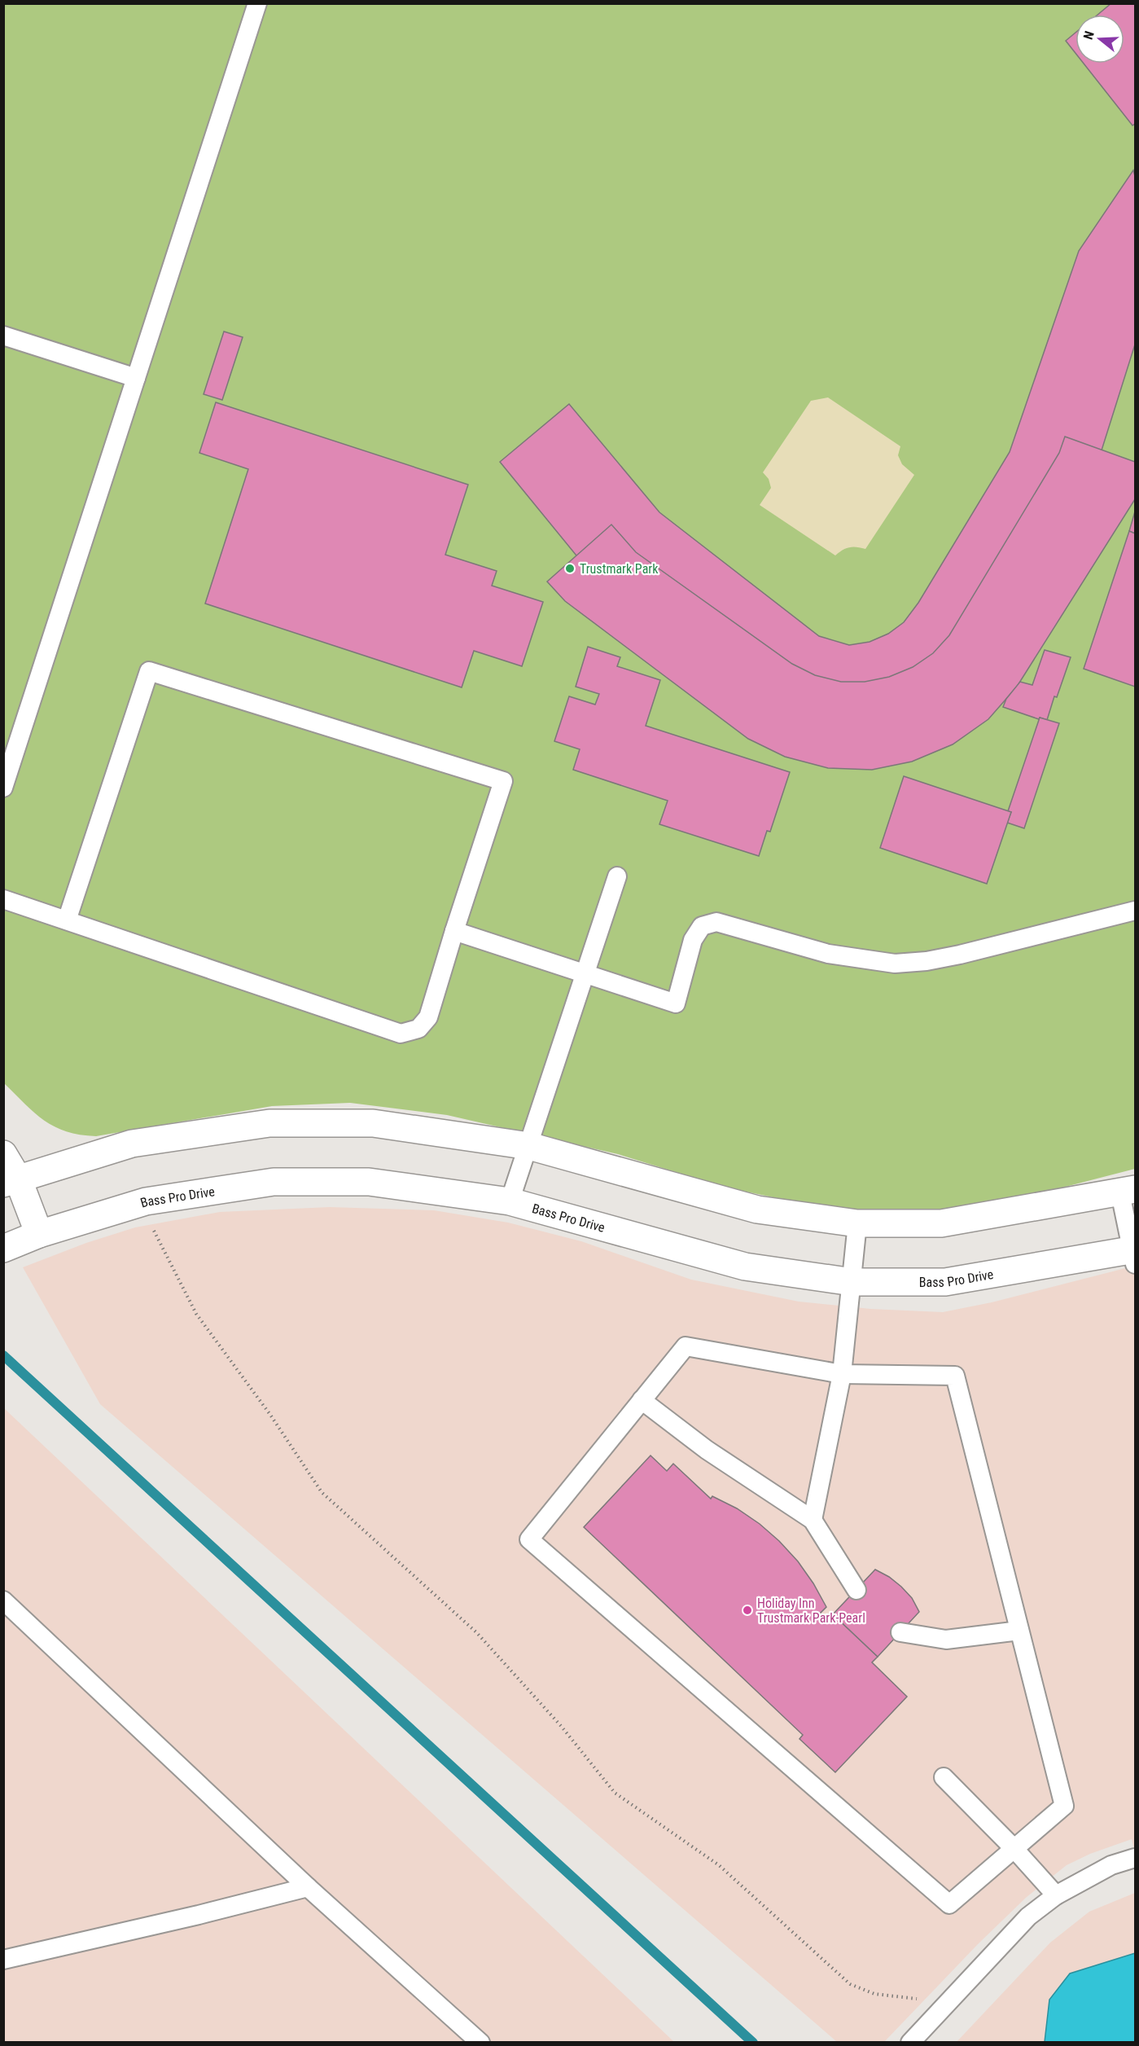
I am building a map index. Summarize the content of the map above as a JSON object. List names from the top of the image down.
{
  "streets": {
    "street": ["Bass Pro Drive"]
  },
  "places": ["Trustmark Park", "Holiday Inn Trustmark Park-Pearl"],
  "north": "left"
}
